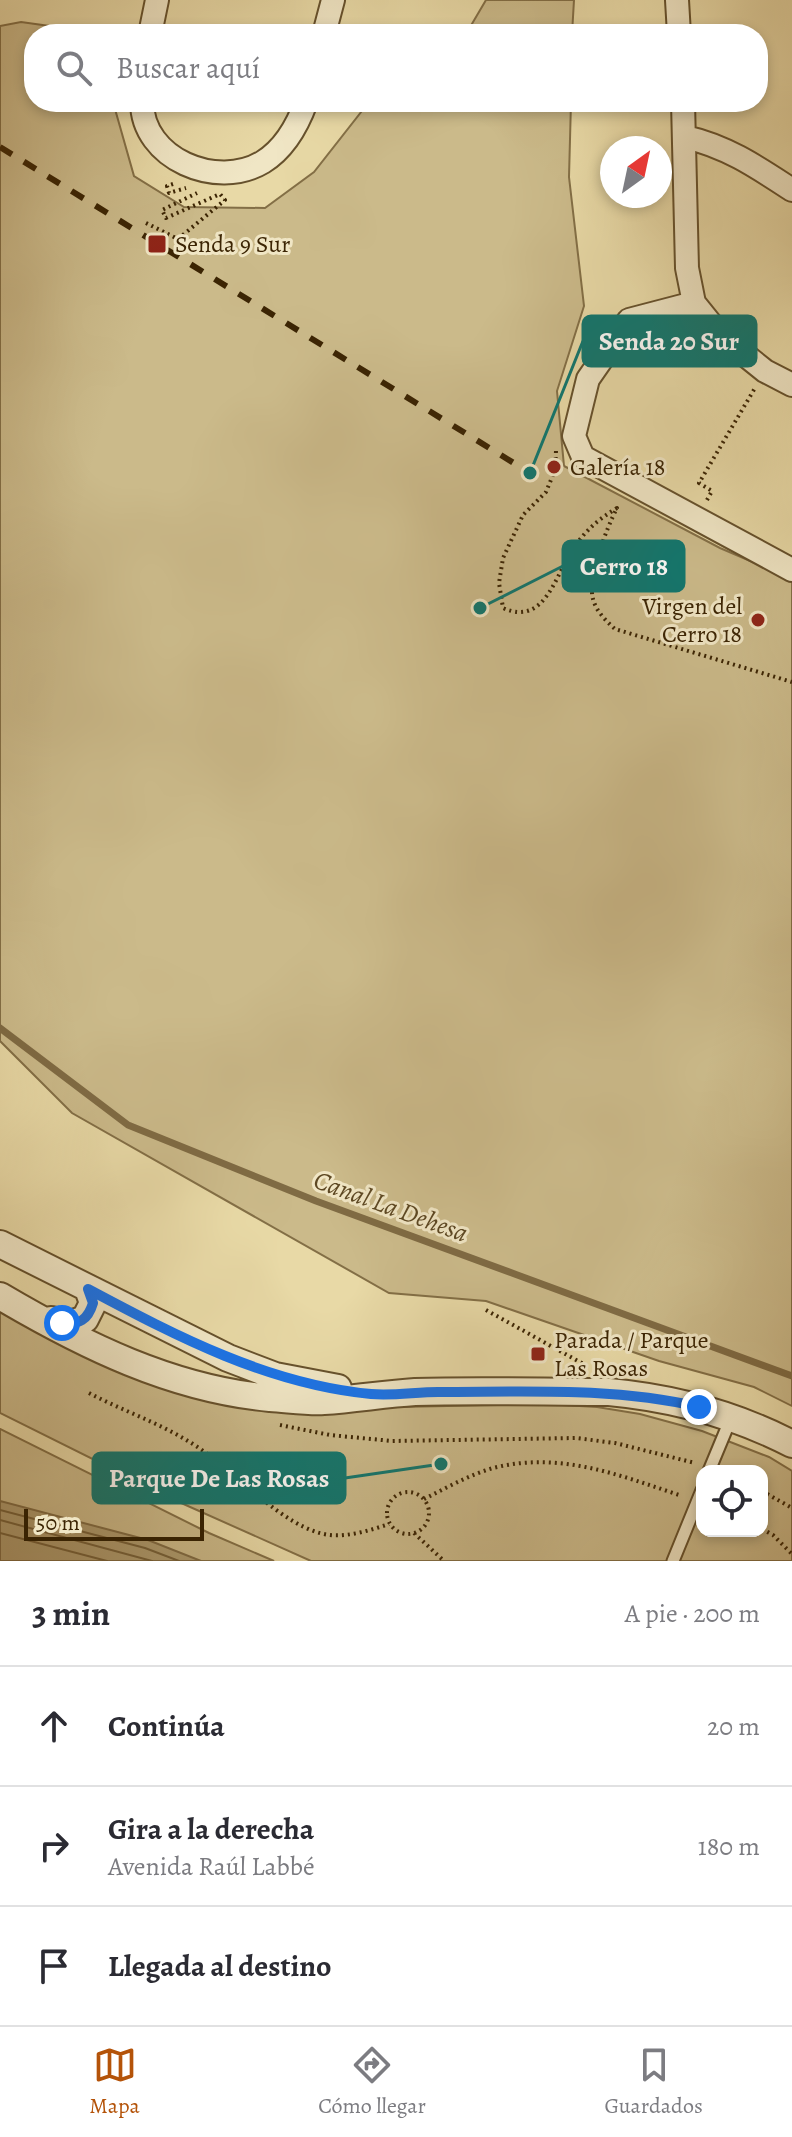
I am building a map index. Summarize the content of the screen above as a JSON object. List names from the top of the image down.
{
  "water": ["Canal La Dehesa"],
  "places": {
    "transit": ["Senda 9 Sur", "Parada / Parque Las Rosas"],
    "other": [
      "Galería 18",
      "Senda 20 Sur",
      "Cerro 18",
      "Virgen del Cerro 18",
      "Parque De Las Rosas"
    ]
  },
  "scale_bar": "50 m",
  "north": "top right",
  "page": {
    "search": "Buscar aquí",
    "scale": "50 m",
    "heading": ["3 min", "A pie · 200 m"],
    "list": [
      ["Continúa", "20 m"],
      ["Gira a la derecha", "Avenida Raúl Labbé", "180 m"],
      "Llegada al destino"
    ],
    "nav": ["Mapa", "Cómo llegar", "Guardados"]
  }
}
